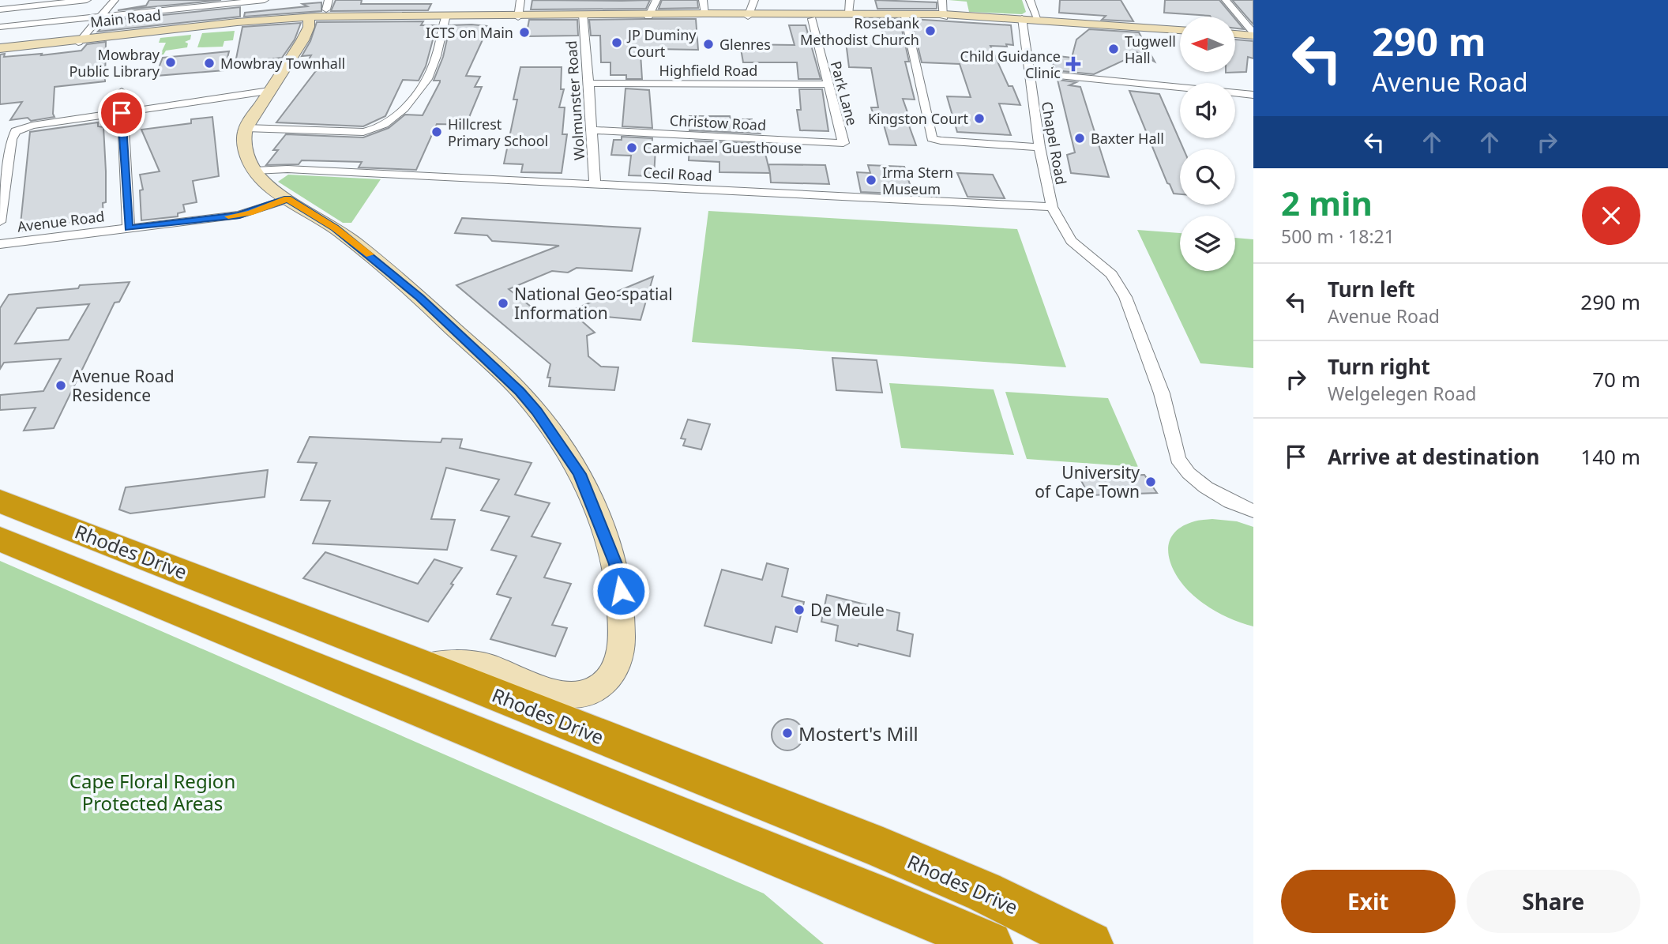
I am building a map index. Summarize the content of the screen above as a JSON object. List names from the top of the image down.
{
  "streets": {
    "highway": ["Rhodes Drive"],
    "main road": ["Main Road"],
    "street": [
      "Highfield Road",
      "Park Lane",
      "Wolmunster Road",
      "Christow Road",
      "Chapel Road",
      "Cecil Road",
      "Avenue Road"
    ]
  },
  "crossings": [
    ["Main Road", "Wolmunster Road"],
    ["Main Road", "Chapel Road"],
    ["Highfield Road", "Park Lane"],
    ["Highfield Road", "Wolmunster Road"],
    ["Park Lane", "Christow Road"],
    ["Wolmunster Road", "Christow Road"],
    ["Wolmunster Road", "Cecil Road"],
    ["Chapel Road", "Cecil Road"]
  ],
  "parks": ["Cape Floral Region Protected Areas"],
  "places": {
    "other": [
      "Rosebank Methodist Church",
      "ICTS on Main",
      "JP Duminy Court",
      "Glenres",
      "Tugwell Hall",
      "Mowbray Public Library",
      "Mowbray Townhall",
      "Kingston Court",
      "Hillcrest Primary School",
      "Baxter Hall",
      "Carmichael Guesthouse",
      "Irma Stern Museum",
      "National Geo-spatial Information",
      "Avenue Road Residence",
      "University of Cape Town",
      "De Meule",
      "Mostert's Mill"
    ],
    "health": ["Child Guidance Clinic"]
  },
  "north": "left",
  "page": {
    "turn": ["290 m", "Avenue Road"],
    "heading": ["2 min", "500 m · 18:21"],
    "list": [
      {
        "name": "Turn left",
        "note": "Avenue Road",
        "value": "290 m"
      },
      {
        "name": "Turn right",
        "note": "Welgelegen Road",
        "value": "70 m"
      },
      {
        "name": "Arrive at destination",
        "value": "140 m"
      }
    ],
    "buttons": ["Exit", "Share"]
  }
}
